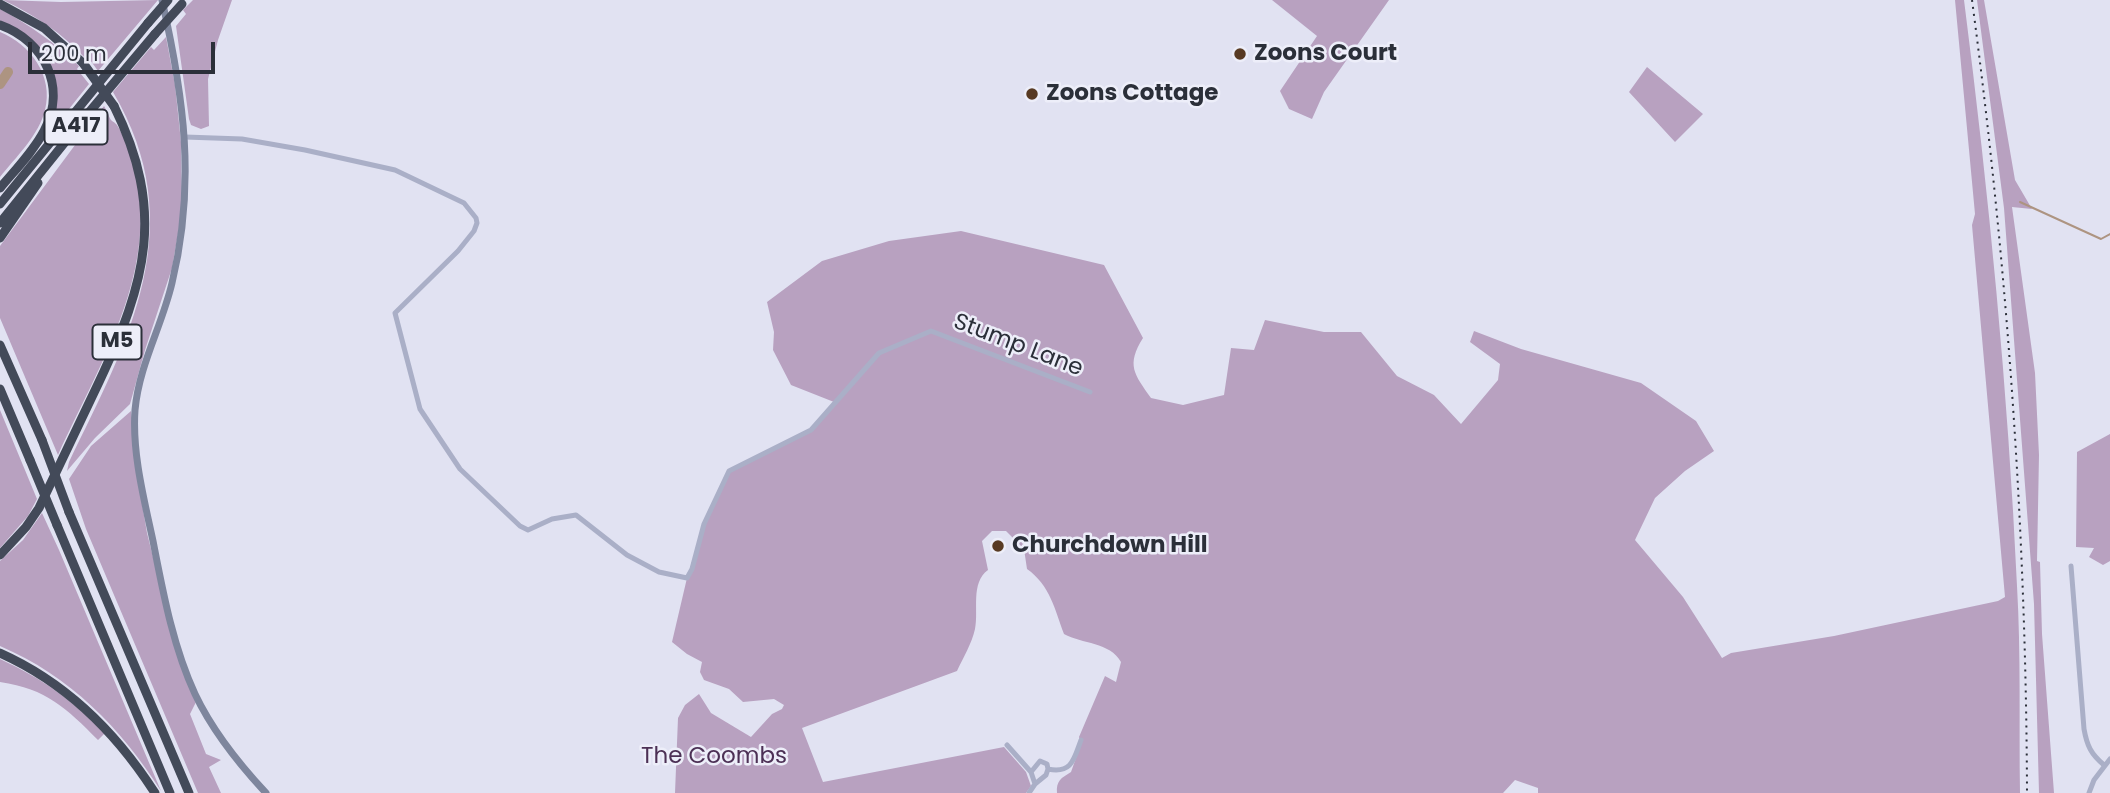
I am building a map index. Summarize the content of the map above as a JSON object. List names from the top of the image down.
{
  "streets": {
    "highway": ["A417", "M5"],
    "street": ["Stump Lane"]
  },
  "parks": ["The Coombs"],
  "places": ["Zoons Court", "Zoons Cottage", "Churchdown Hill"],
  "scale_bar": "200 m"
}
